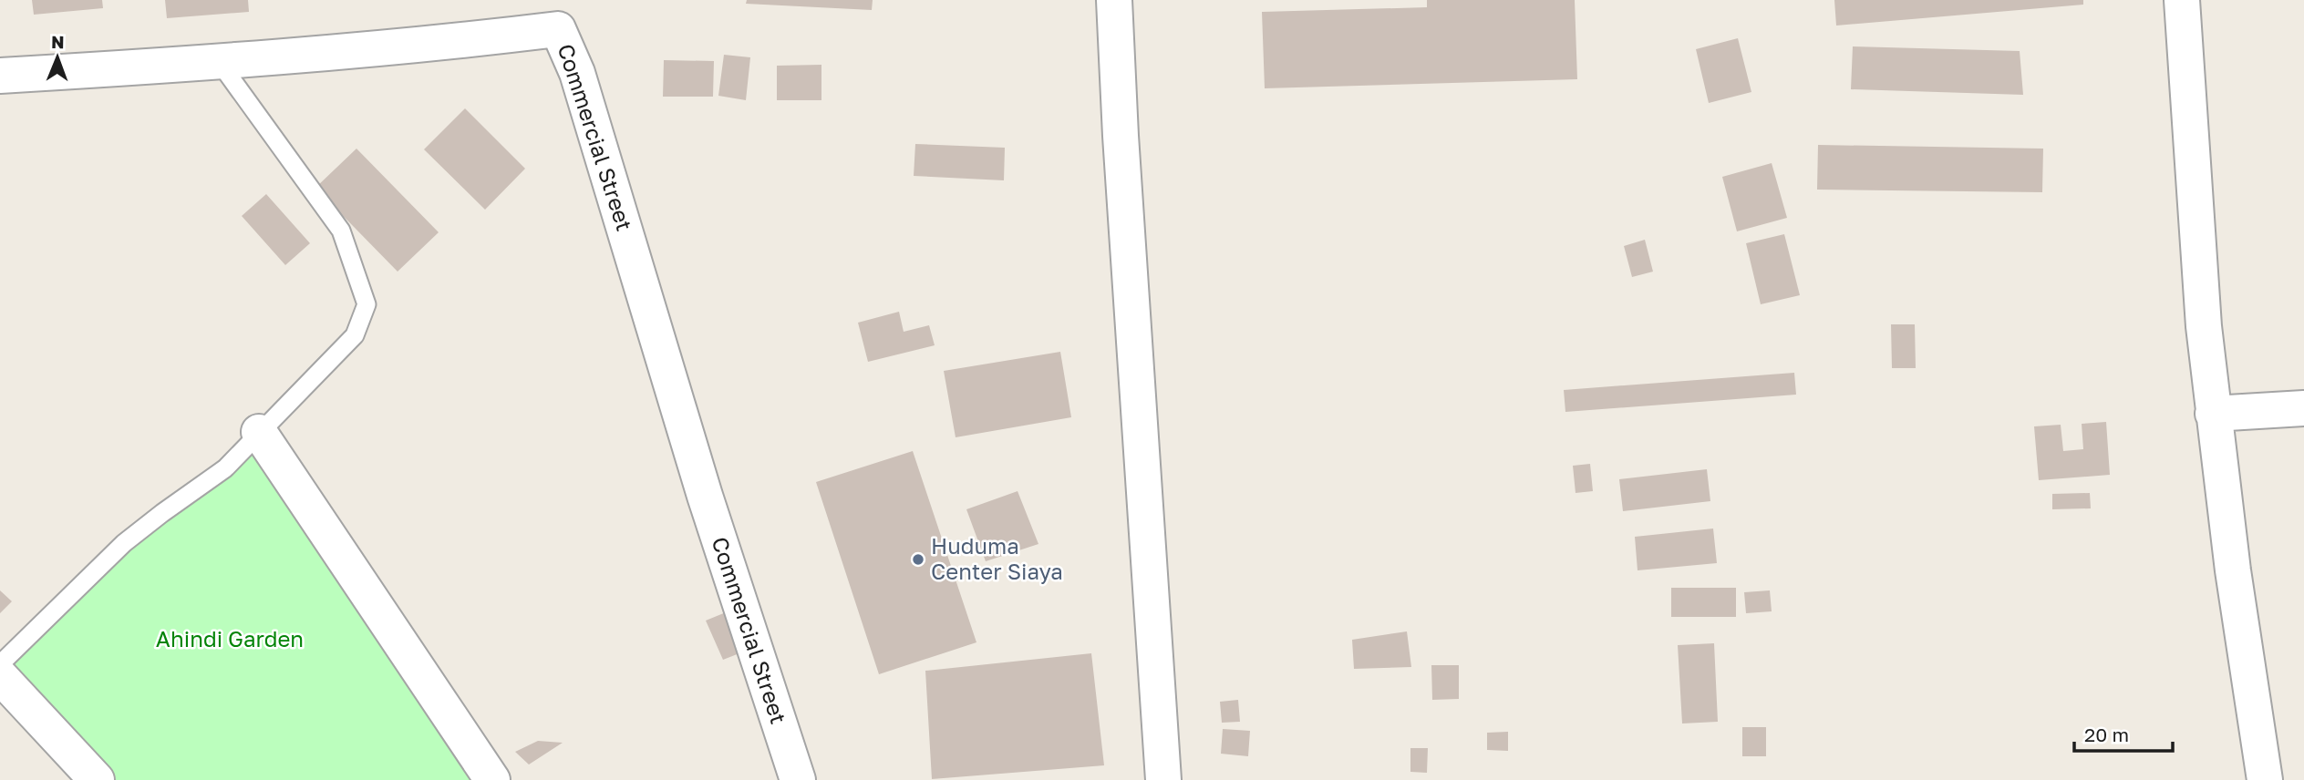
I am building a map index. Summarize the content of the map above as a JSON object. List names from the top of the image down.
{
  "streets": {
    "street": ["Commercial Street"]
  },
  "parks": ["Ahindi Garden"],
  "places": ["Huduma Center Siaya"],
  "scale_bar": "20 m",
  "north": "top"
}
